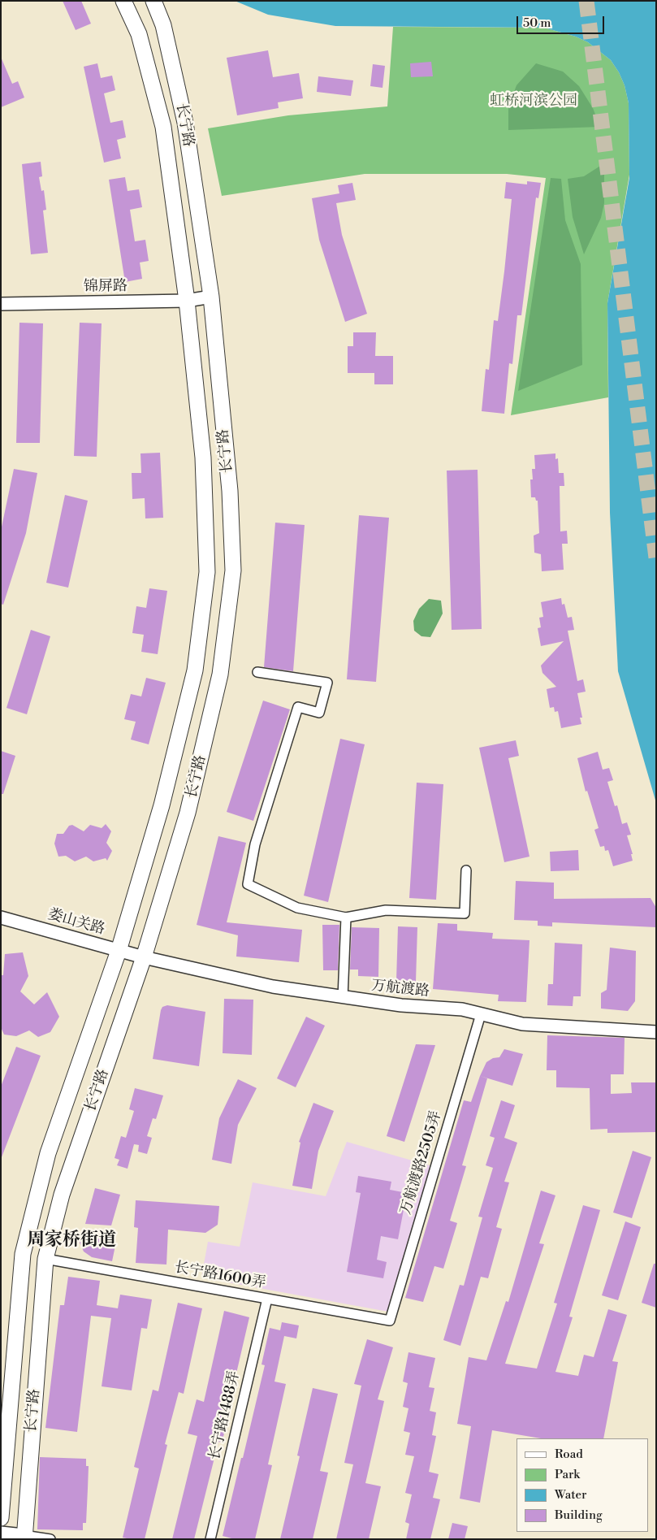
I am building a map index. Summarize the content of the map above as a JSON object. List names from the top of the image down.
{
  "streets": {
    "main road": ["长宁路"],
    "street": [
      "锦屏路",
      "娄山关路",
      "万航渡路",
      "万航渡路2505弄",
      "长宁路1600弄",
      "长宁路1488弄"
    ]
  },
  "crossings": [
    ["长宁路", "锦屏路"],
    ["长宁路", "娄山关路"],
    ["长宁路", "万航渡路"],
    ["长宁路", "长宁路1600弄"],
    ["娄山关路", "万航渡路"],
    ["万航渡路", "万航渡路2505弄"],
    ["万航渡路2505弄", "长宁路1600弄"],
    ["长宁路1600弄", "长宁路1488弄"]
  ],
  "districts": ["周家桥街道"],
  "parks": ["虹桥河滨公园"],
  "legend": [
    "Road",
    "Park",
    "Water",
    "Building"
  ],
  "scale_bar": "50 m"
}
